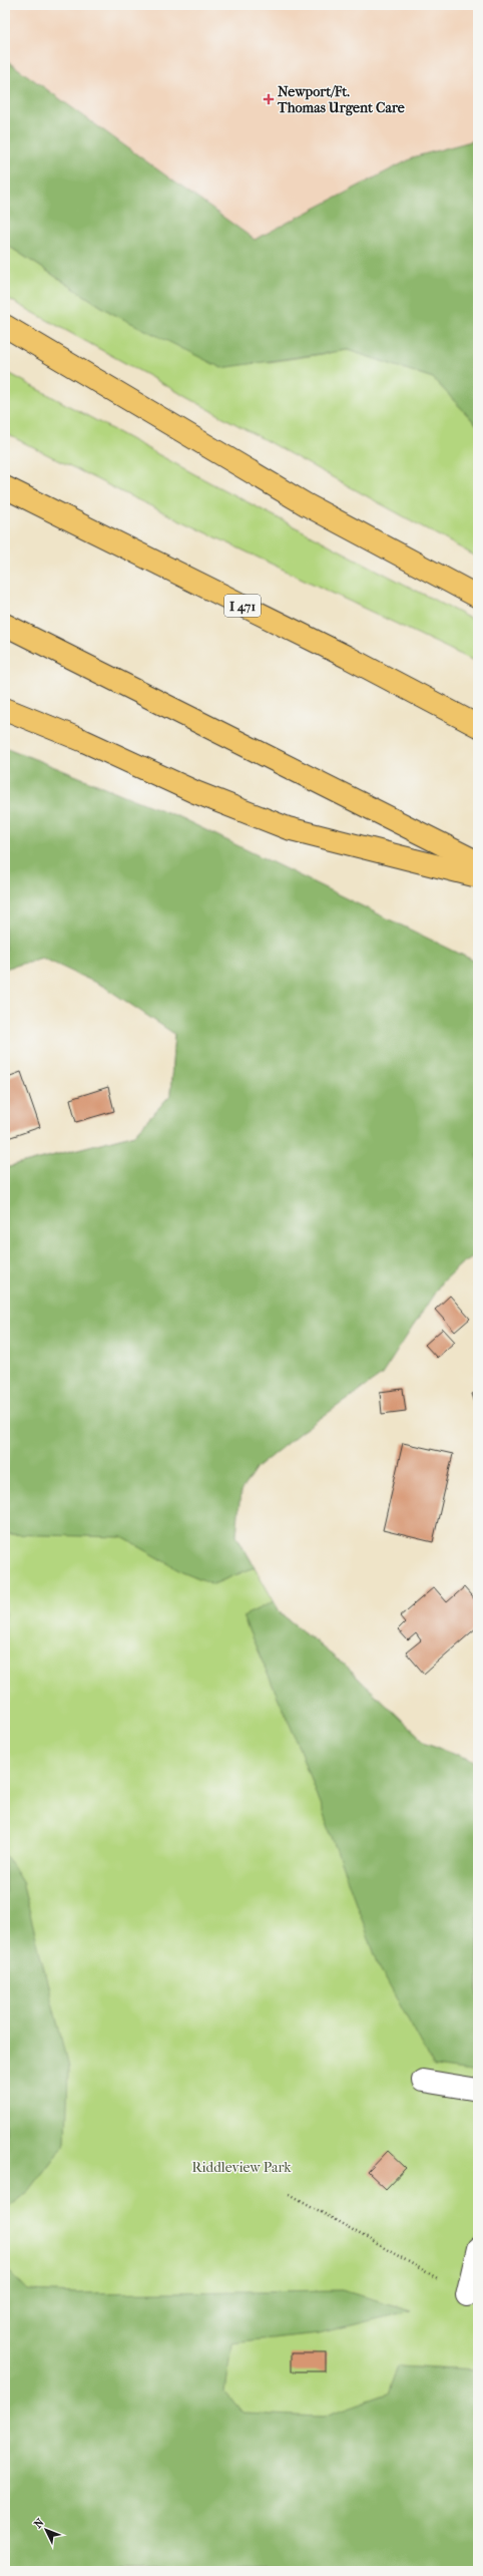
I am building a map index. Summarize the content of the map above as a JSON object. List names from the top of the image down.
{
  "streets": {
    "highway": ["I 471"]
  },
  "parks": ["Riddleview Park"],
  "places": {
    "health": ["Newport/Ft. Thomas Urgent Care"]
  },
  "north": "top left"
}
